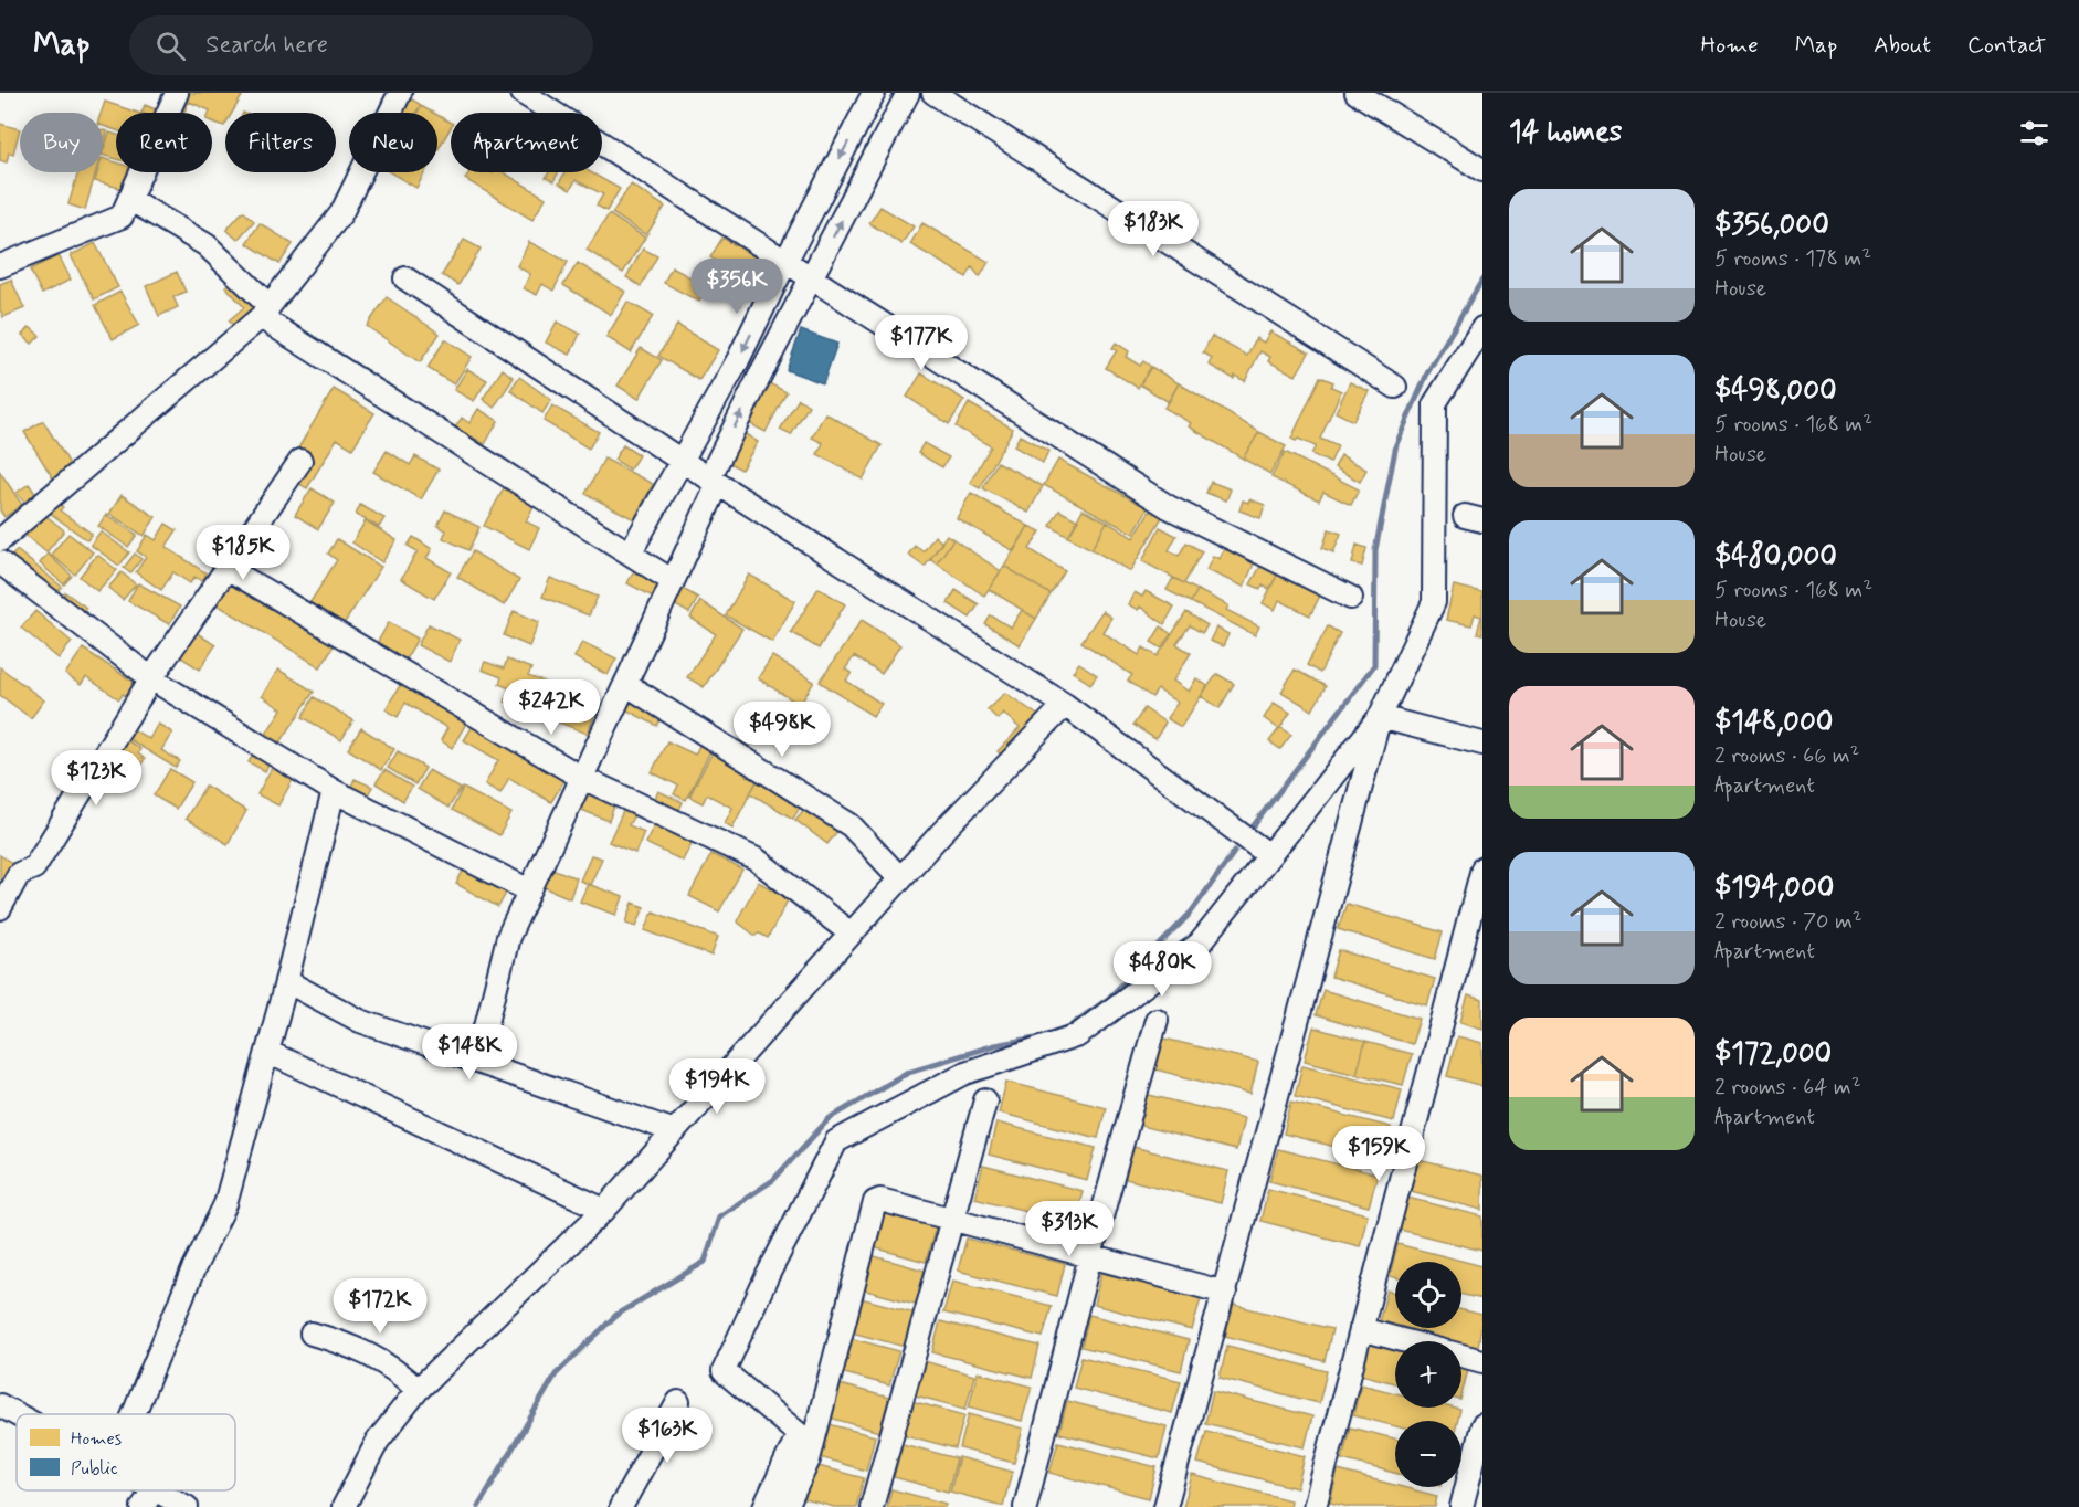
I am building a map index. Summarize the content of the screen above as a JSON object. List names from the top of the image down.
{
  "legend": ["Homes", "Public"],
  "page": {
    "header": "Map",
    "search": "Search here",
    "nav": [
      "Home",
      "Map",
      "About",
      "Contact"
    ],
    "heading": "14 homes",
    "chip": [
      "Buy",
      "Rent",
      "Filters",
      "New",
      "Apartment"
    ],
    "list": [
      {
        "name": "$356,000",
        "note": "5 rooms · 178 m² · House"
      },
      {
        "name": "$498,000",
        "note": "5 rooms · 168 m² · House"
      },
      {
        "name": "$480,000",
        "note": "5 rooms · 168 m² · House"
      },
      {
        "name": "$148,000",
        "note": "2 rooms · 66 m² · Apartment"
      },
      {
        "name": "$194,000",
        "note": "2 rooms · 70 m² · Apartment"
      },
      {
        "name": "$172,000",
        "note": "2 rooms · 64 m² · Apartment"
      }
    ],
    "price": [
      "$183K",
      "$356K",
      "$177K",
      "$185K",
      "$242K",
      "$498K",
      "$123K",
      "$480K",
      "$148K",
      "$194K",
      "$159K",
      "$313K",
      "$172K",
      "$163K"
    ],
    "map_buttons": ["+", "−"]
  }
}
